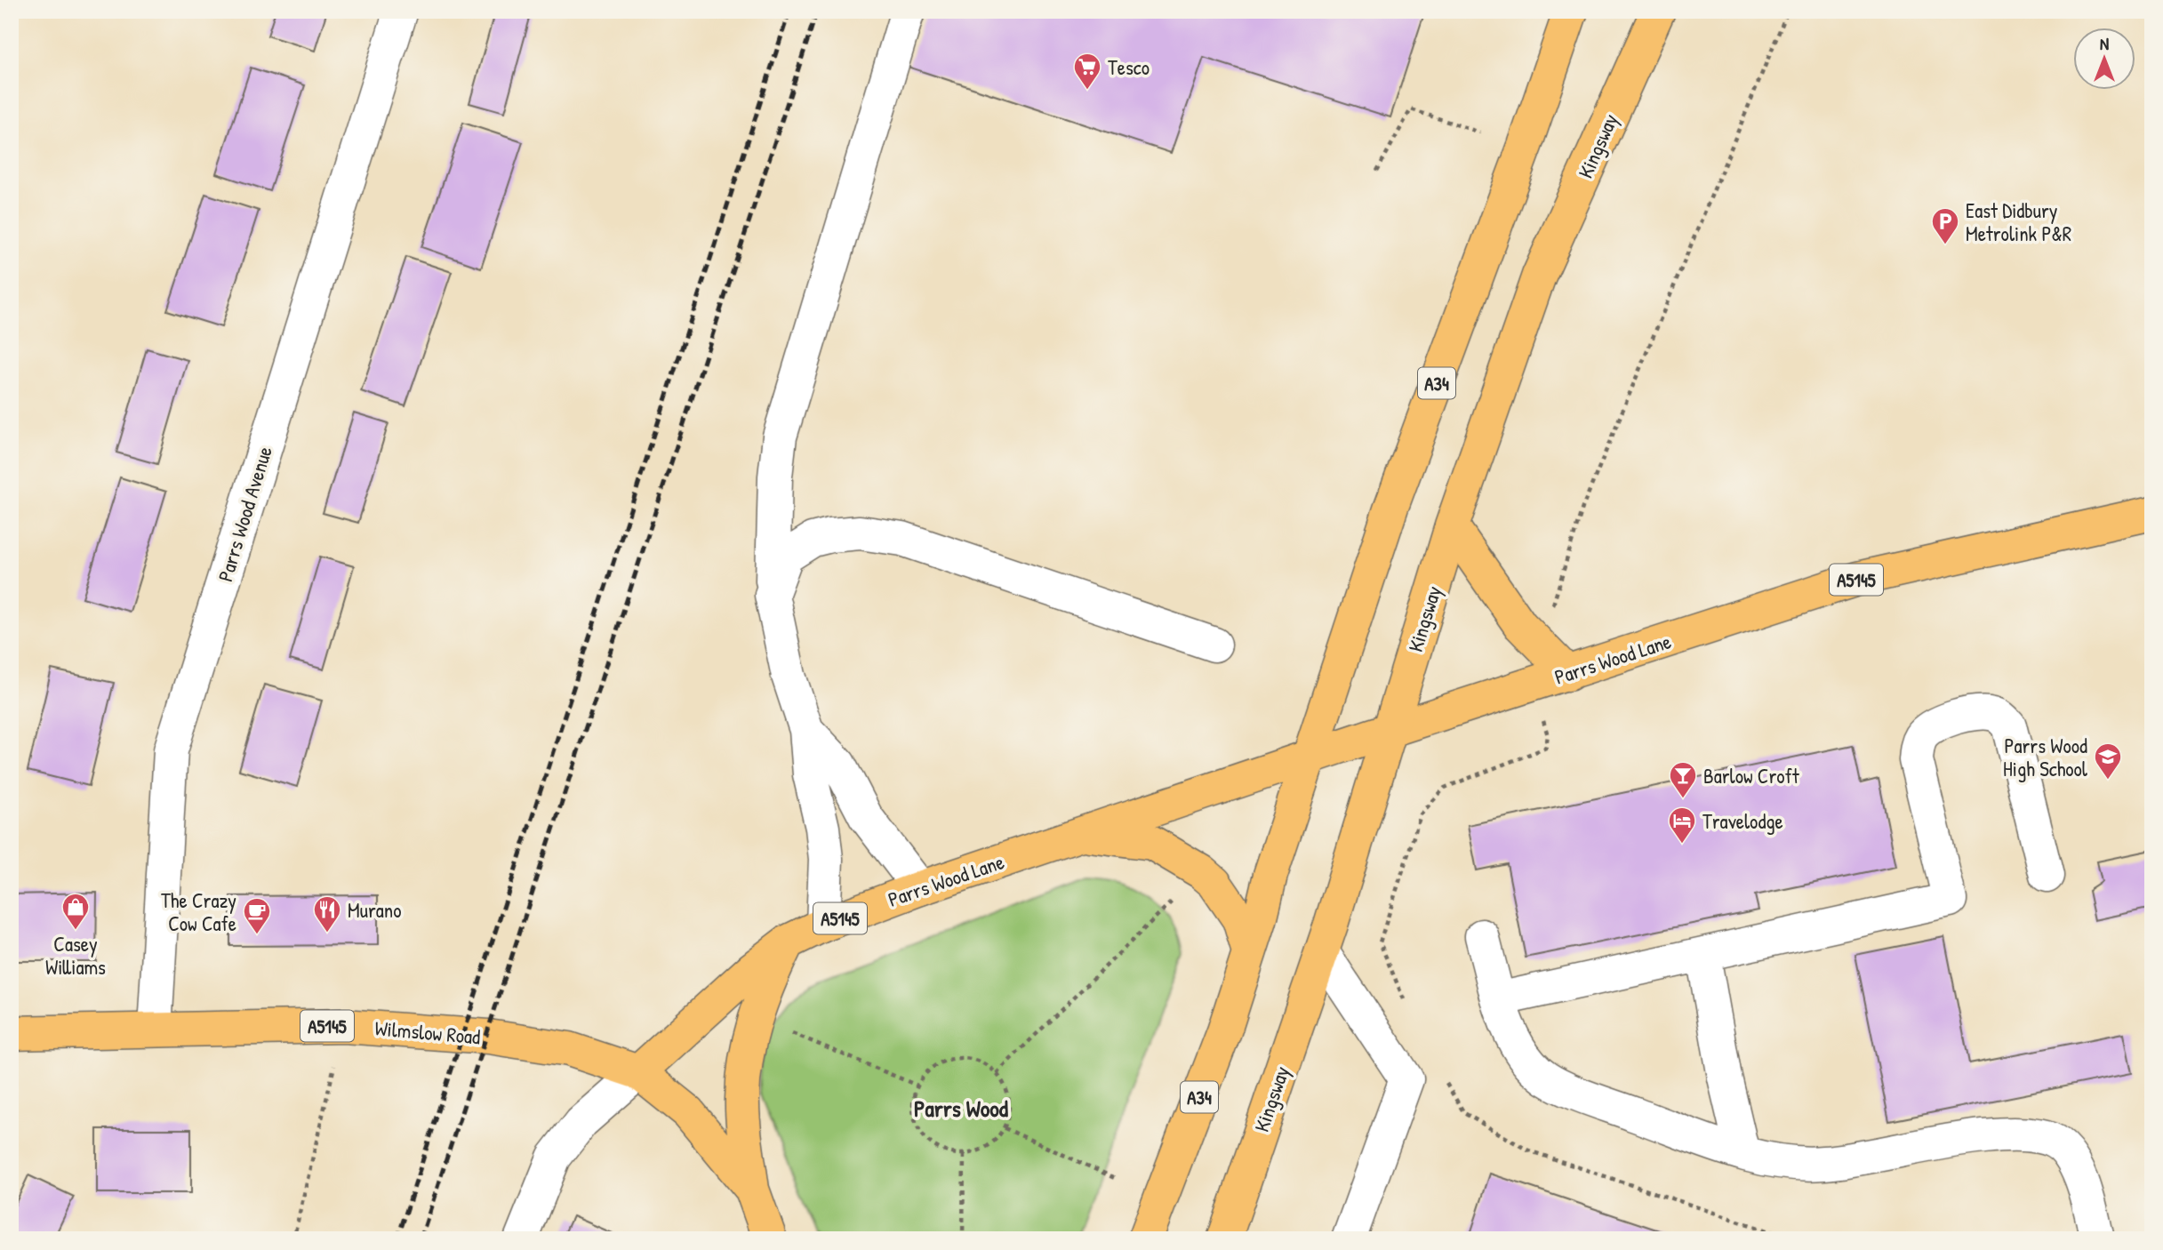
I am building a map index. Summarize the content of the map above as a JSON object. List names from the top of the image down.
{
  "streets": {
    "main road": [
      "Kingsway",
      "A34",
      "A5145",
      "Parrs Wood Lane",
      "Wilmslow Road"
    ],
    "street": ["Parrs Wood Avenue"]
  },
  "crossings": [
    ["Kingsway", "Parrs Wood Lane"],
    ["A34", "Parrs Wood Lane"],
    ["Parrs Wood Avenue", "Wilmslow Road"],
    ["Parrs Wood Lane", "Wilmslow Road"]
  ],
  "districts": ["Parrs Wood"],
  "places": {
    "supermarket": ["Tesco"],
    "parking": ["East Didbury Metrolink P&R"],
    "school or university": ["Parrs Wood High School"],
    "bar": ["Barlow Croft"],
    "hotel": ["Travelodge"],
    "shop": ["Casey Williams"],
    "restaurant": ["Murano"],
    "cafe": ["The Crazy Cow Cafe"]
  },
  "north": "top"
}
